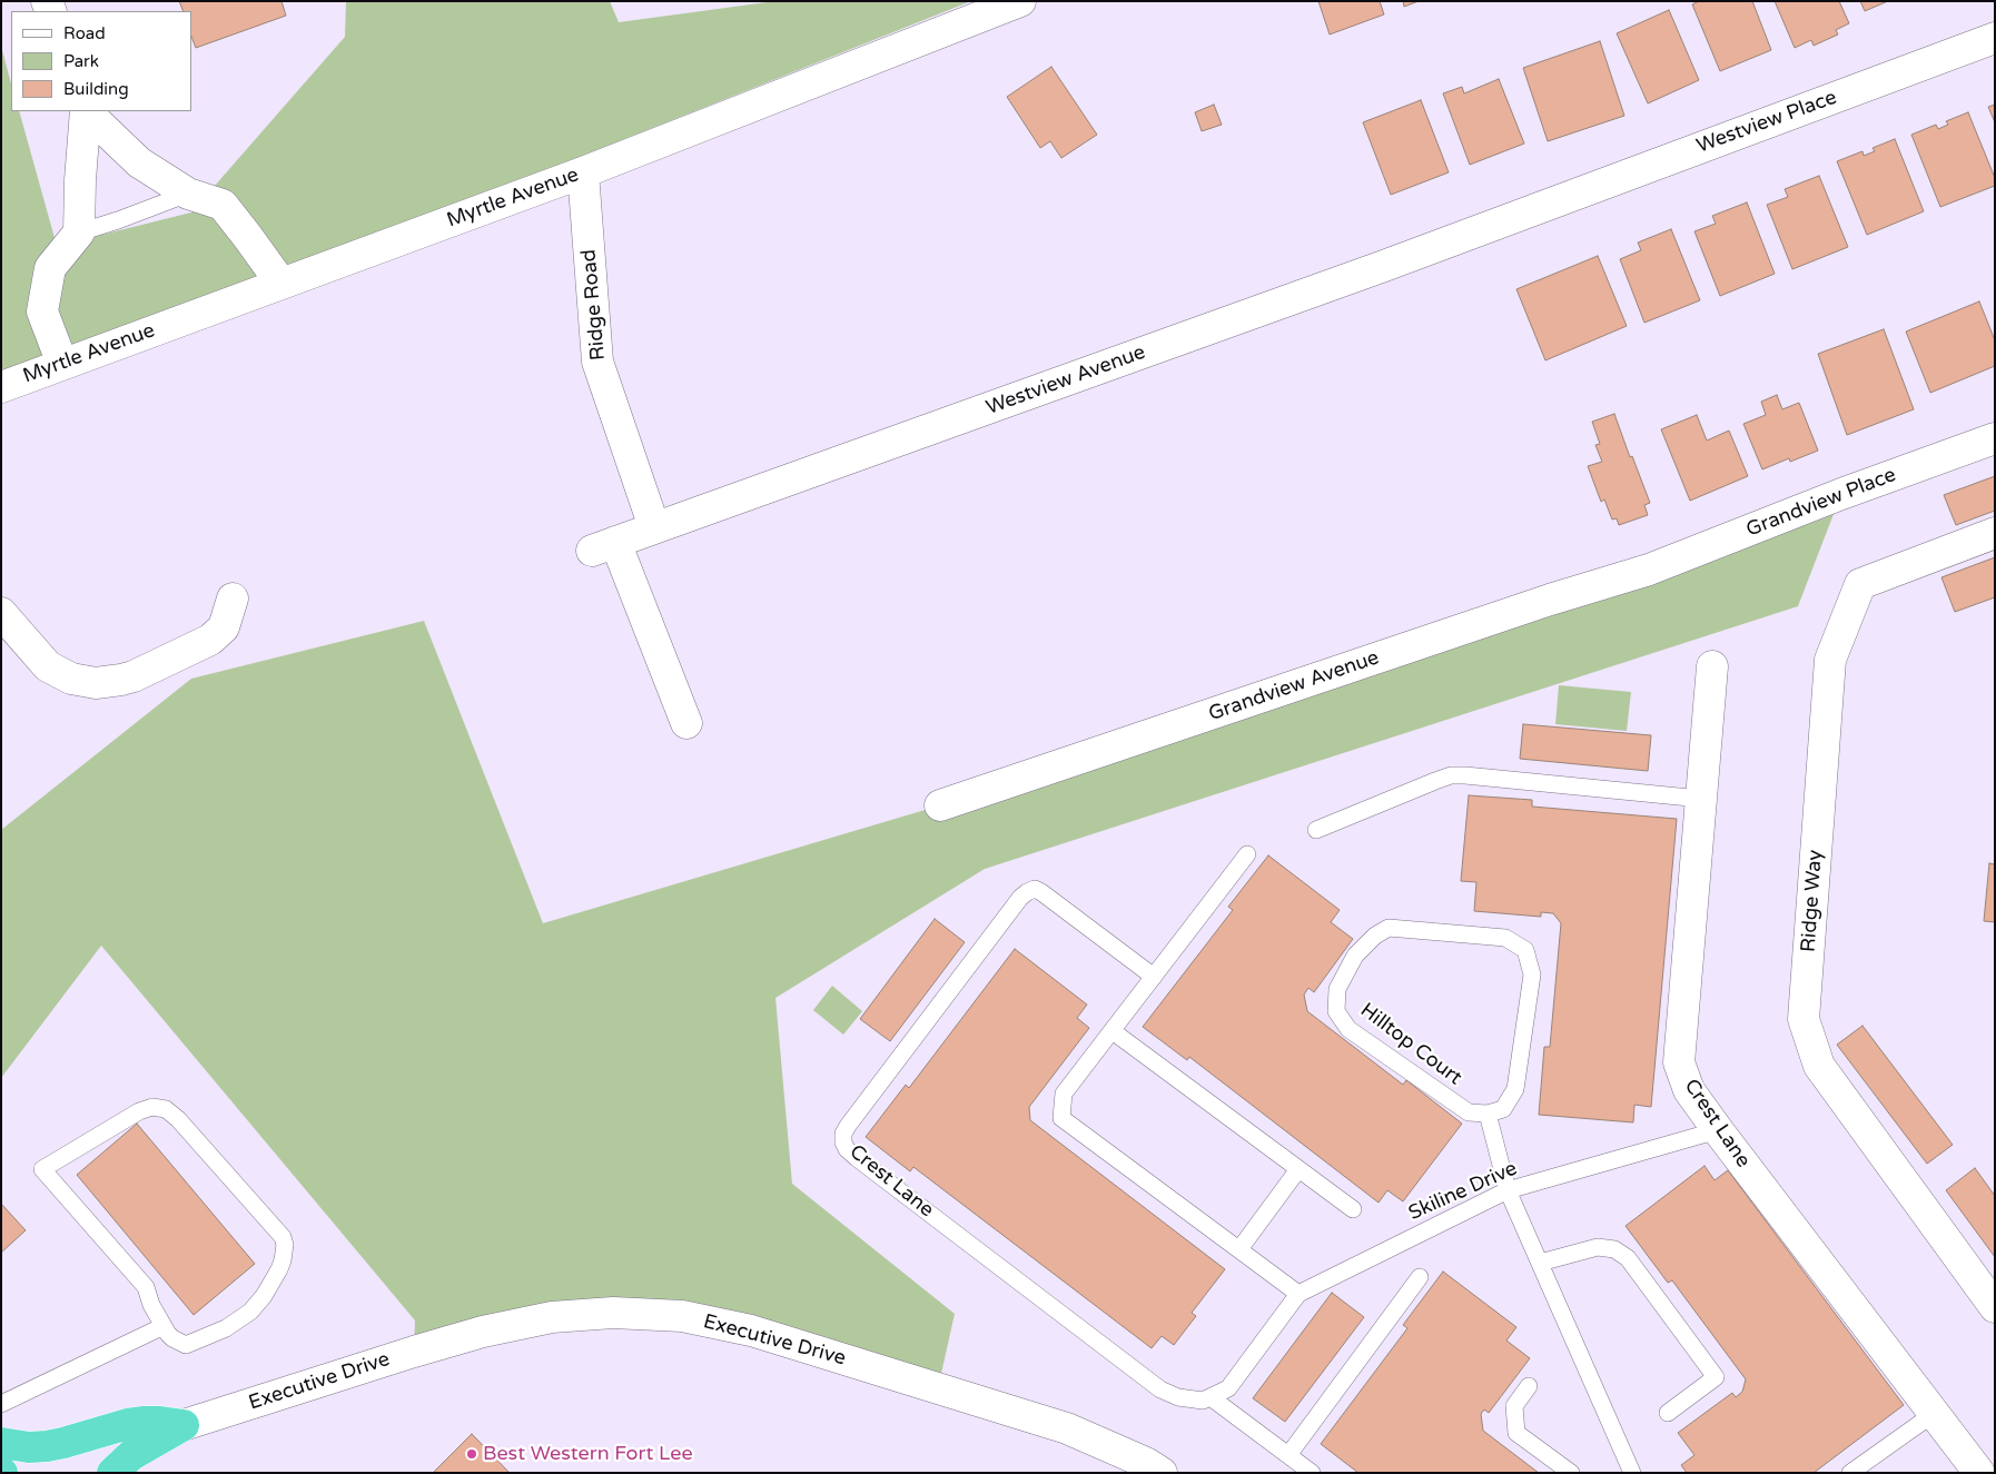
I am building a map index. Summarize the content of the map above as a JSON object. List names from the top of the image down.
{
  "streets": {
    "street": [
      "Westview Place",
      "Myrtle Avenue",
      "Ridge Road",
      "Westview Avenue",
      "Grandview Place",
      "Grandview Avenue",
      "Ridge Way",
      "Crest Lane",
      "Executive Drive"
    ],
    "lane": ["Hilltop Court", "Skiline Drive"]
  },
  "crossings": [
    ["Westview Place", "Westview Avenue"],
    ["Myrtle Avenue", "Ridge Road"],
    ["Ridge Road", "Westview Avenue"],
    ["Grandview Place", "Grandview Avenue"],
    ["Crest Lane", "Skiline Drive"]
  ],
  "places": ["Best Western Fort Lee"],
  "legend": ["Road", "Park", "Building"]
}
